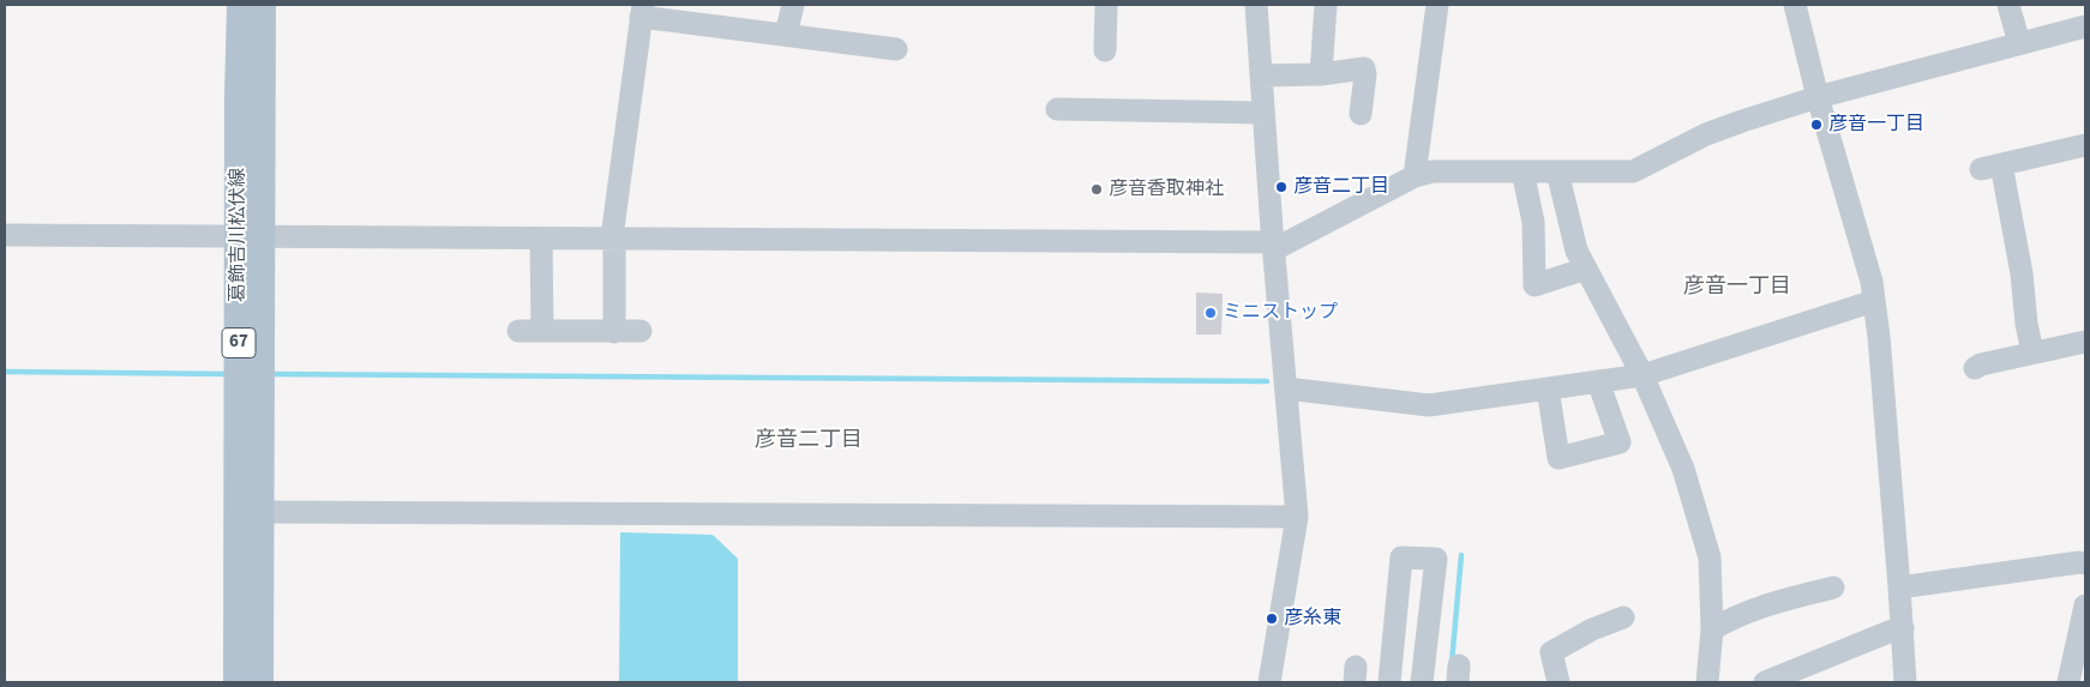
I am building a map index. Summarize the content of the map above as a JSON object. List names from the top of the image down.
{
  "streets": {
    "main road": ["葛飾吉川松伏線", "67"]
  },
  "districts": ["彦音一丁目", "彦音二丁目"],
  "places": [
    "彦音一丁目",
    "彦音二丁目",
    "彦音香取神社",
    "ミニストップ",
    "彦糸東"
  ]
}
